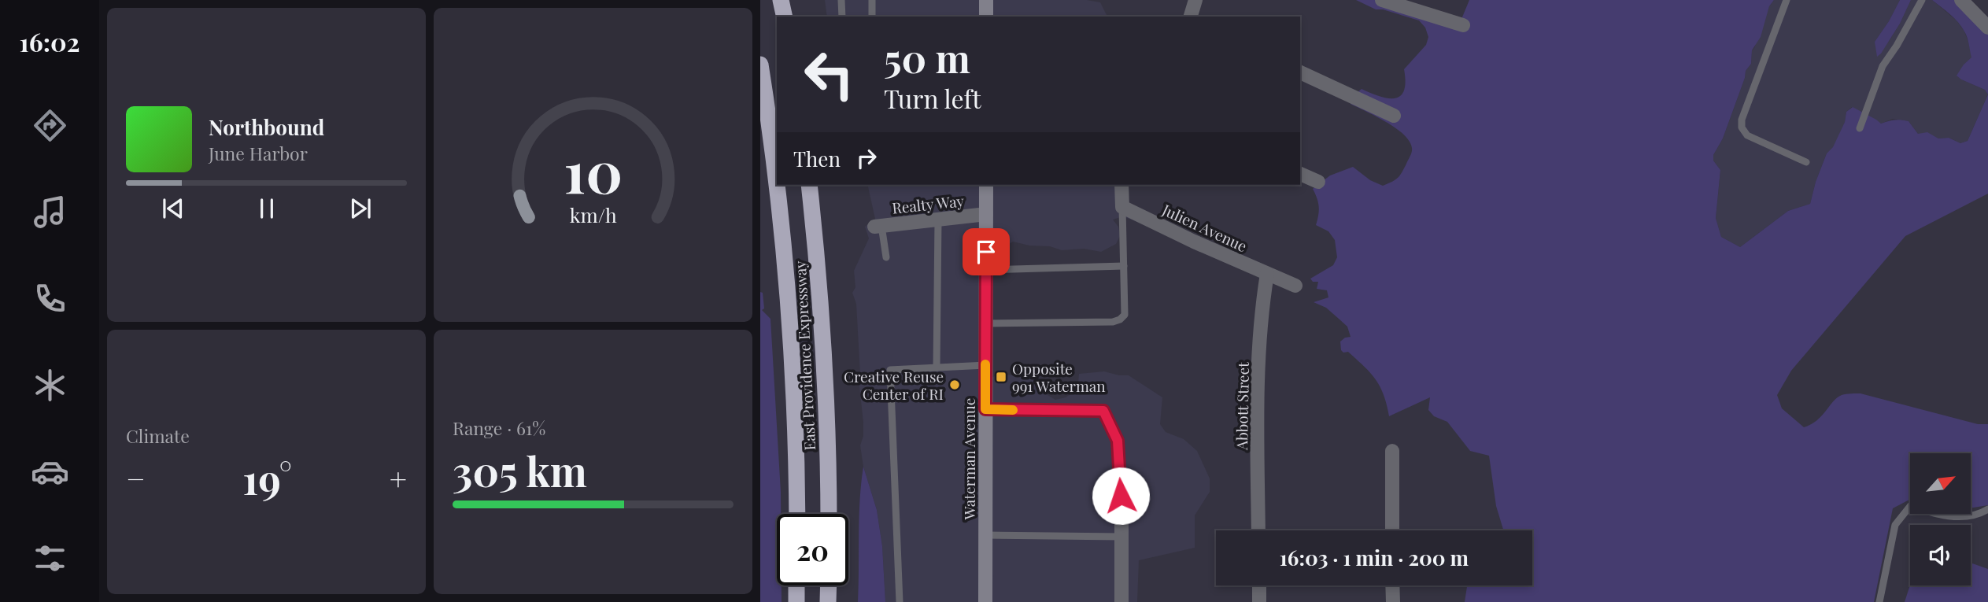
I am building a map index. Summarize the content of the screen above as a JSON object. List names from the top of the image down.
{
  "streets": {
    "highway": ["East Providence Expressway"],
    "main road": ["Waterman Avenue"],
    "street": ["Realty Way", "Julien Avenue", "Abbott Street"]
  },
  "crossings": [
    ["Realty Way", "Waterman Avenue"],
    ["Julien Avenue", "Abbott Street"]
  ],
  "places": {
    "transit": ["Opposite 991 Waterman"],
    "other": ["Creative Reuse Center of RI"]
  },
  "north": "top right",
  "page": {
    "tabs": "16:02",
    "turn": ["50 m", "Turn left"],
    "song": ["Northbound", "June Harbor"],
    "then": "Then",
    "tile": [
      "Climate",
      ["Range · 61%", "305 km"]
    ],
    "heat": ["−", "19°", "+"],
    "limit": "20",
    "trip": "16:03 · 1 min · 200 m",
    "gauge": ["10", "km/h"]
  }
}
